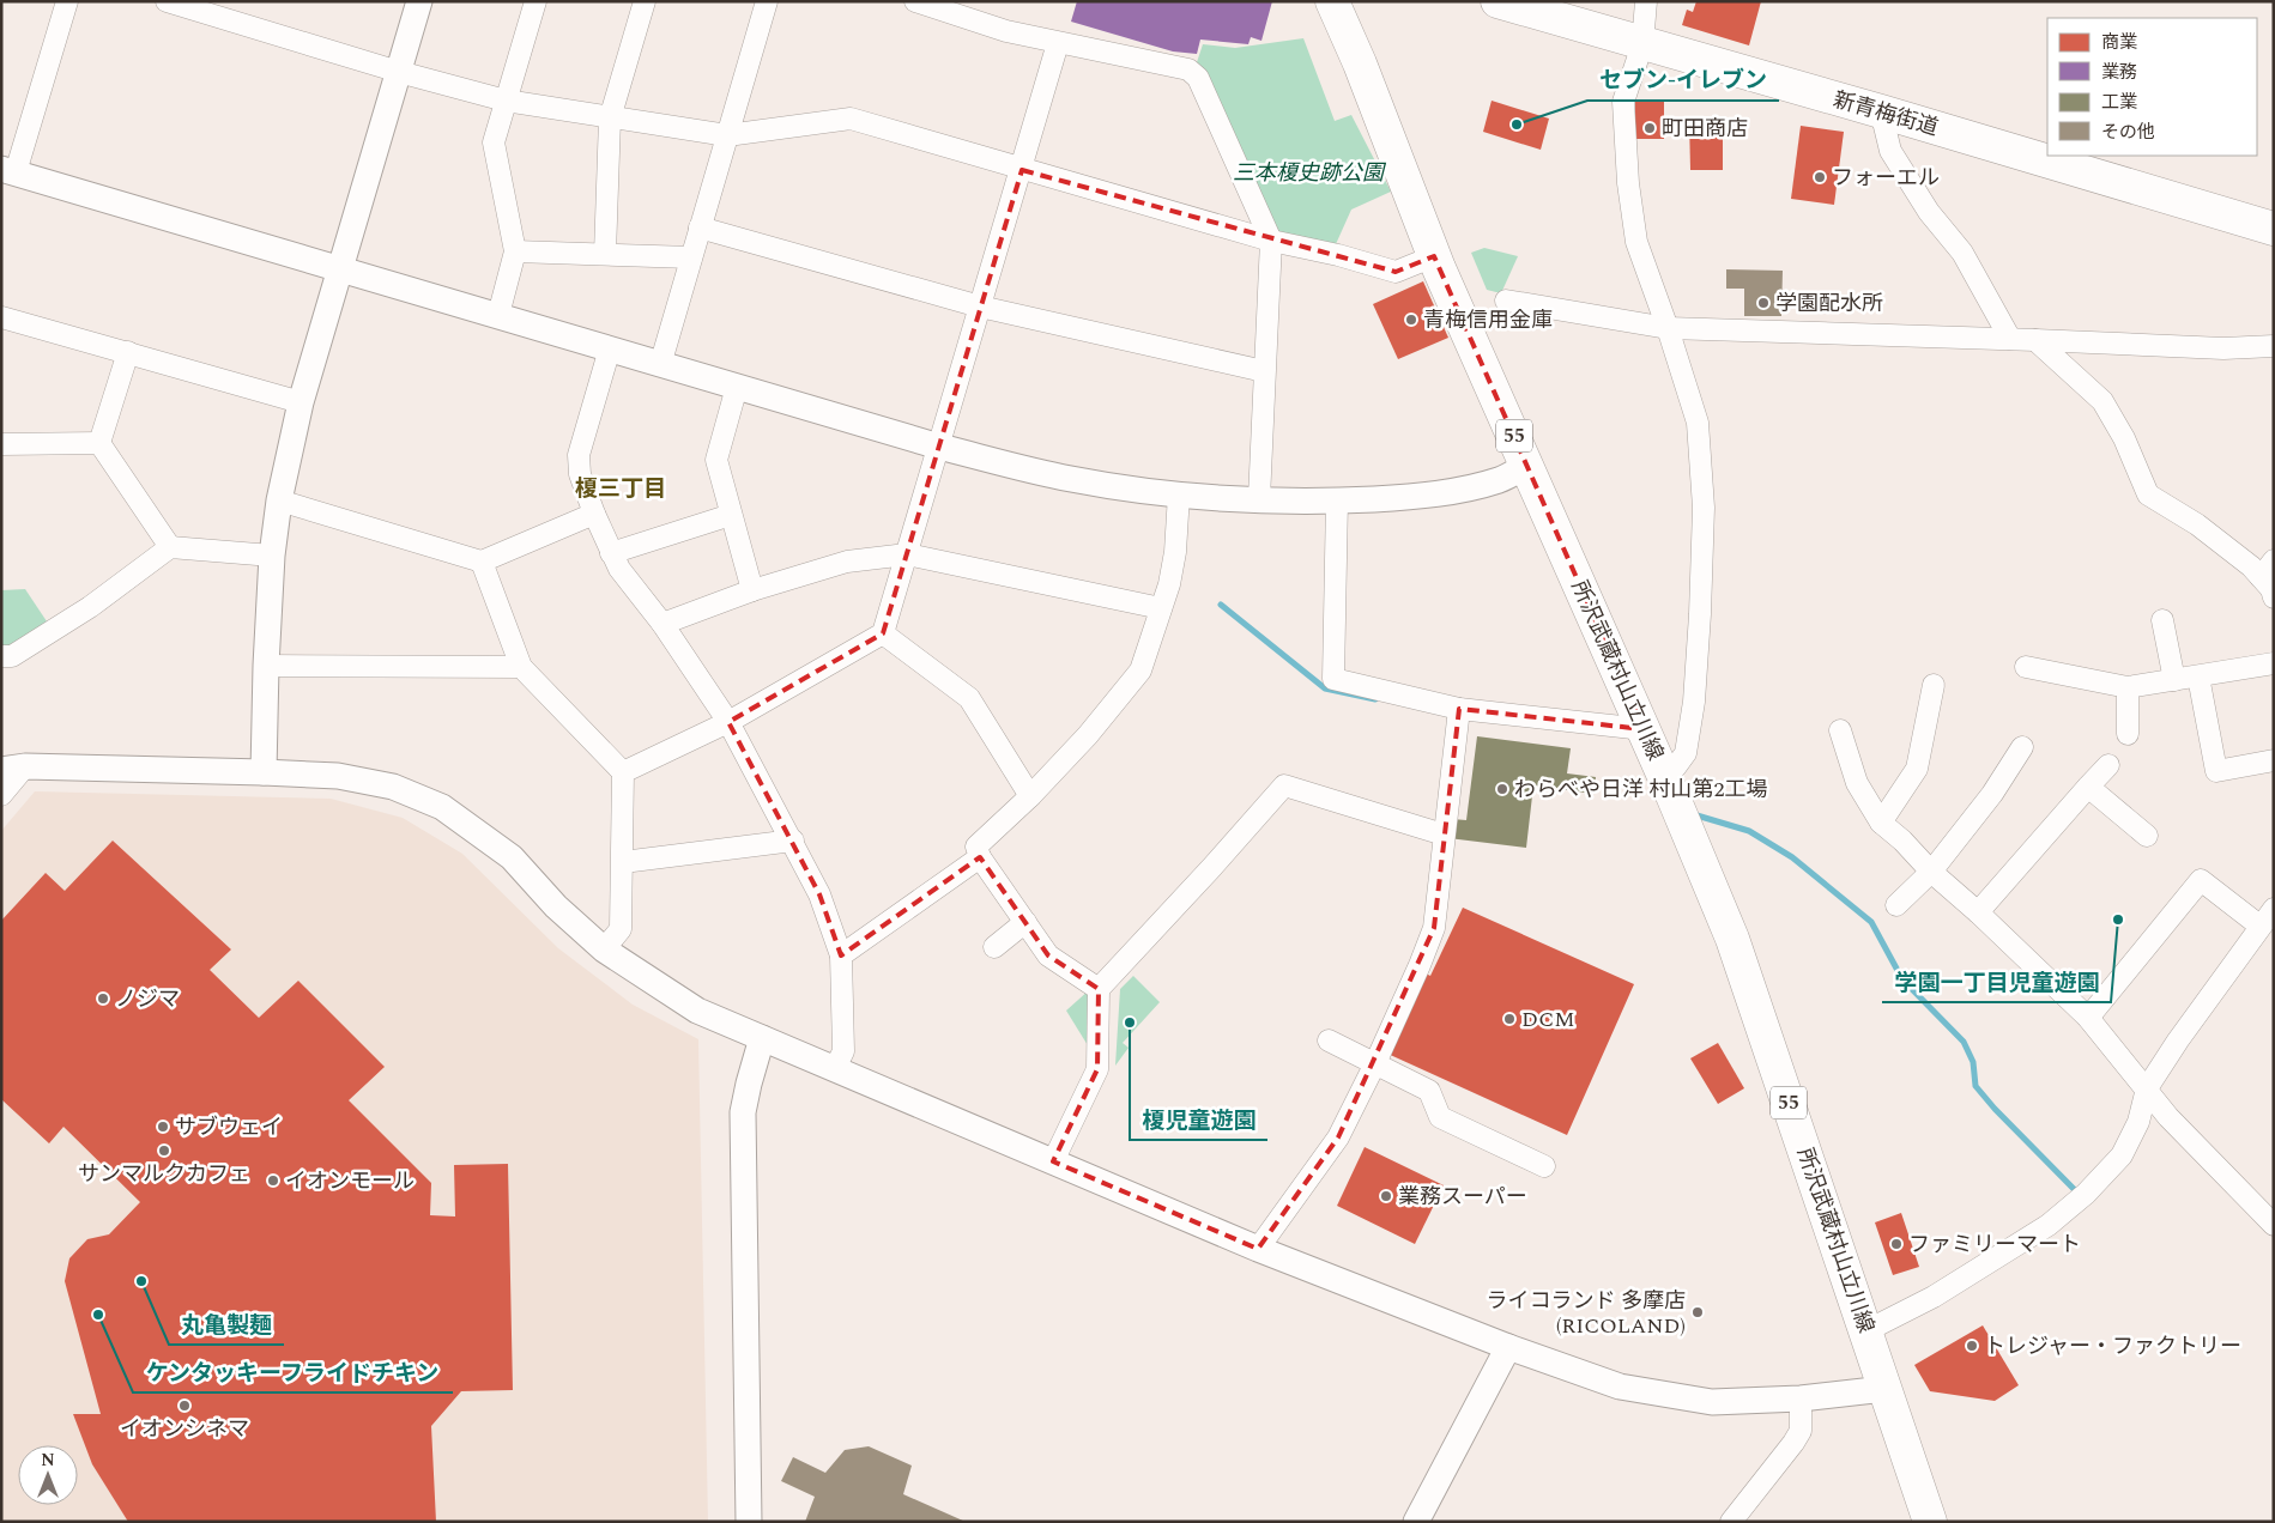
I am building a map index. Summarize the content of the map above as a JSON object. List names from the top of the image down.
{
  "streets": {
    "main road": ["新青梅街道", "55", "所沢武蔵村山立川線"]
  },
  "districts": ["榎三丁目"],
  "parks": ["三本榎史跡公園"],
  "places": [
    "セブン-イレブン",
    "町田商店",
    "フォーエル",
    "学園配水所",
    "青梅信用金庫",
    "わらべや日洋 村山第2工場",
    "学園一丁目児童遊園",
    "ノジマ",
    "DCM",
    "榎児童遊園",
    "サブウェイ",
    "サンマルクカフェ",
    "イオンモール",
    "業務スーパー",
    "ファミリーマート",
    "丸亀製麺",
    "ライコランド 多摩店 (RICOLAND)",
    "ケンタッキーフライドチキン",
    "トレジャー・ファクトリー",
    "イオンシネマ"
  ],
  "legend": [
    "商業",
    "業務",
    "工業",
    "その他"
  ],
  "north": "top"
}
